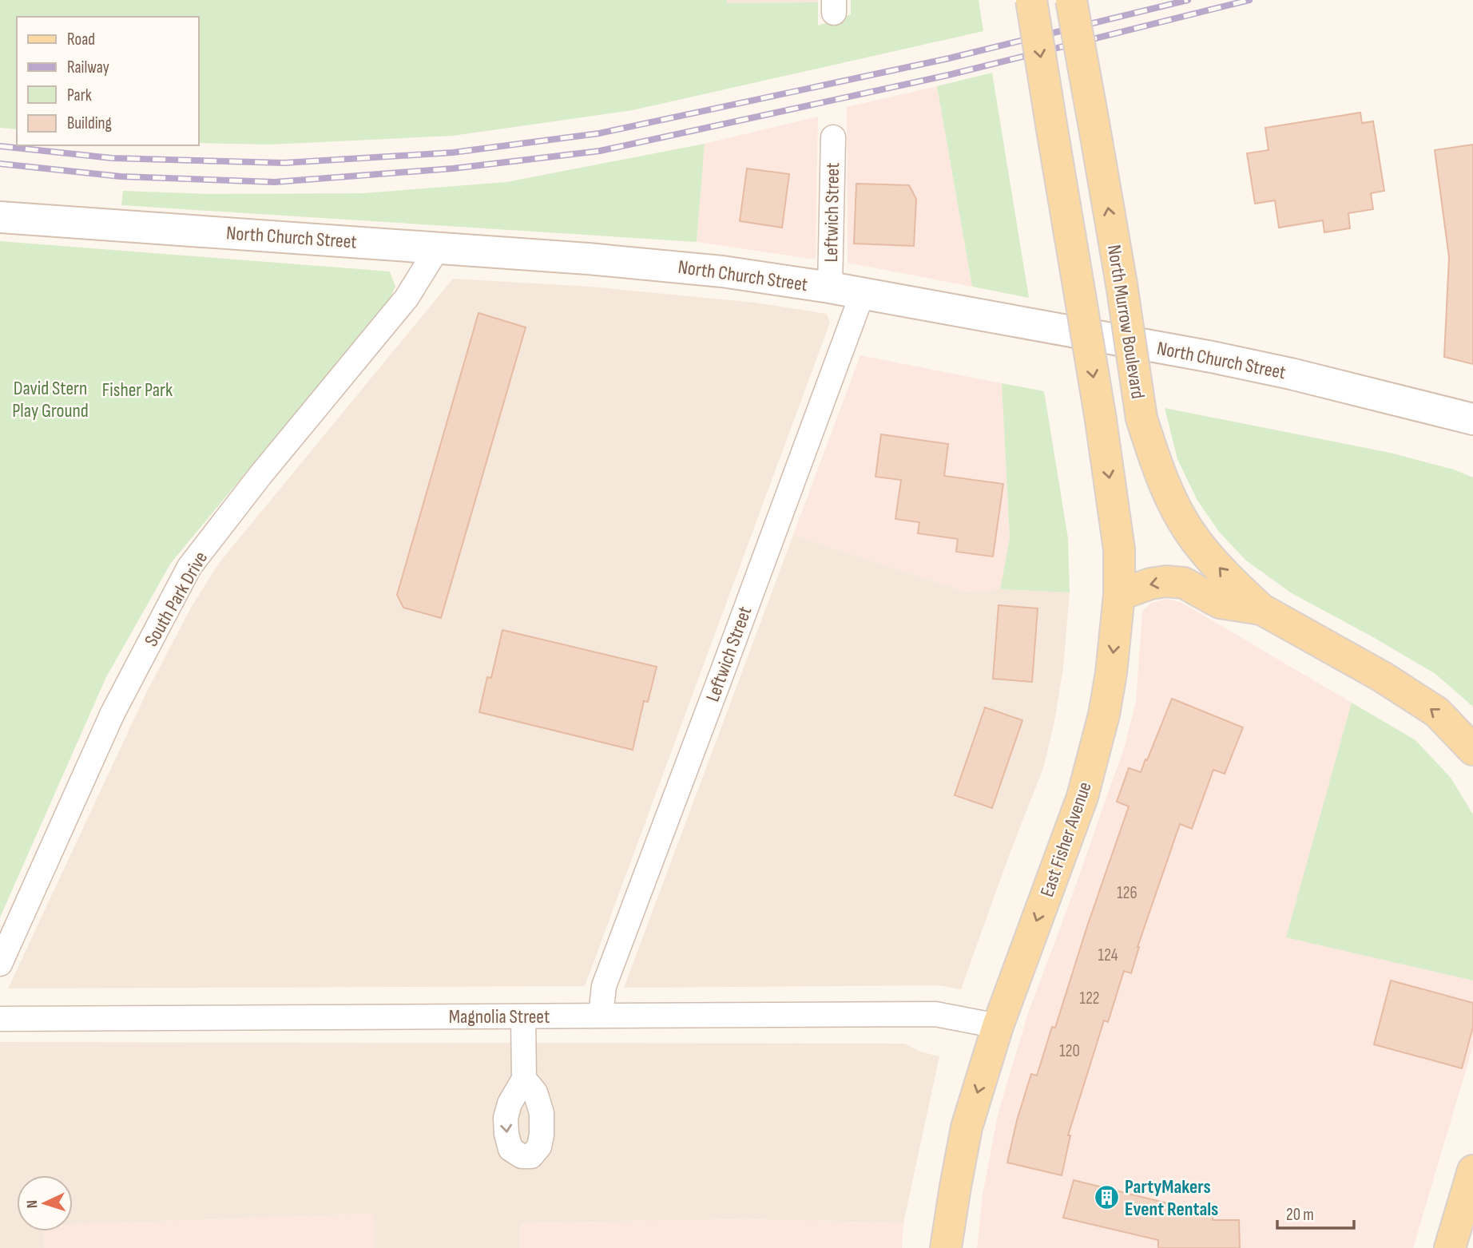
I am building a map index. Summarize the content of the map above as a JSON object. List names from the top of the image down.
{
  "streets": {
    "main road": ["North Murrow Boulevard", "East Fisher Avenue"],
    "street": [
      "Leftwich Street",
      "North Church Street",
      "South Park Drive",
      "Magnolia Street"
    ]
  },
  "crossings": [
    ["Leftwich Street", "North Church Street"],
    ["Leftwich Street", "Magnolia Street"],
    ["North Church Street", "South Park Drive"],
    ["East Fisher Avenue", "Magnolia Street"]
  ],
  "one_way": ["North Murrow Boulevard", "East Fisher Avenue"],
  "parks": ["David Stern Play Ground", "Fisher Park"],
  "places": {
    "building": ["PartyMakers Event Rentals"]
  },
  "house_numbers": [
    "126",
    "124",
    "122",
    "120"
  ],
  "legend": [
    "Road",
    "Railway",
    "Park",
    "Building"
  ],
  "scale_bar": "20 m",
  "north": "left"
}
